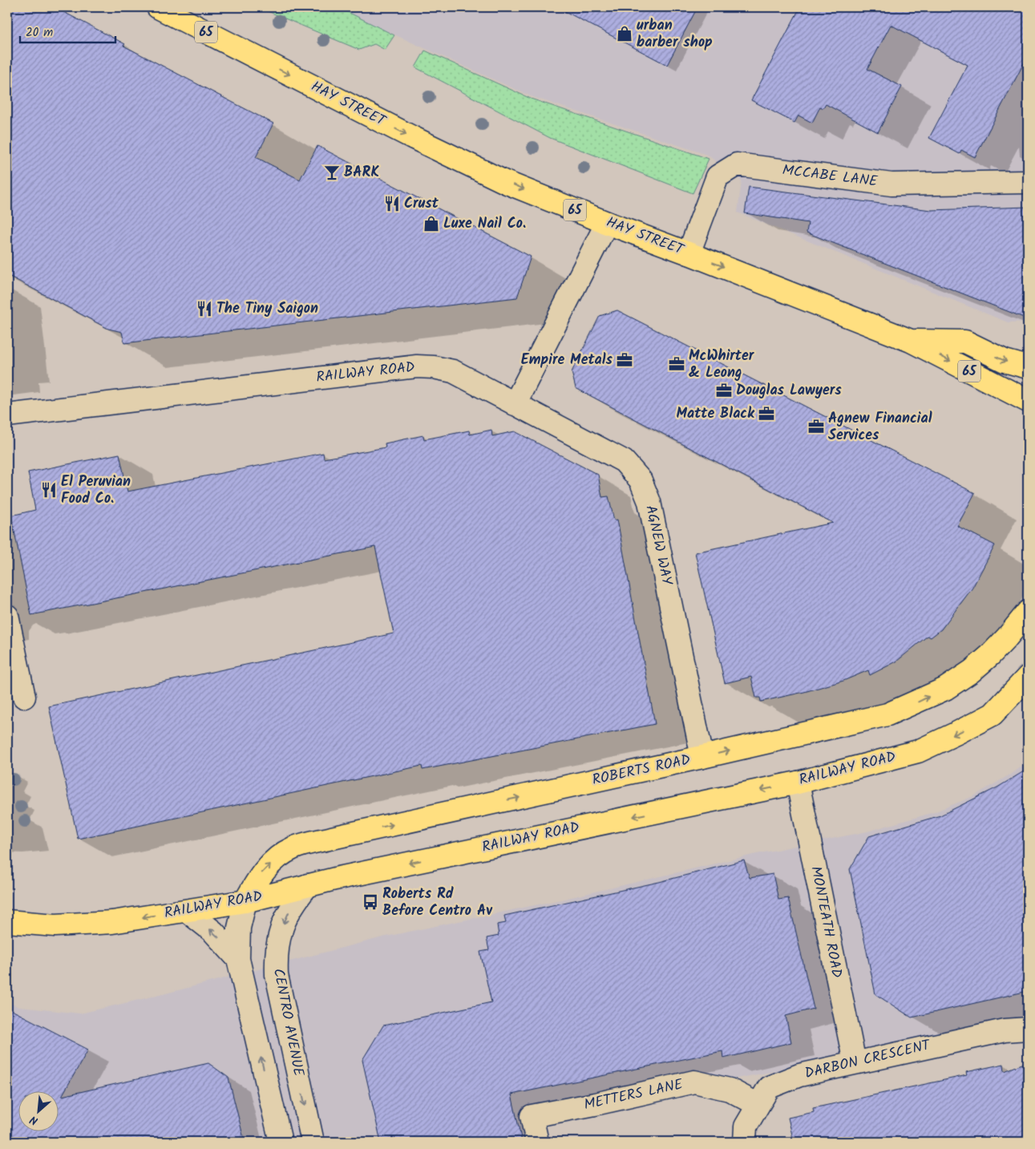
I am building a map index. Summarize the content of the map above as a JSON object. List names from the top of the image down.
{
  "streets": {
    "main road": [
      "65",
      "HAY STREET",
      "RAILWAY ROAD",
      "ROBERTS ROAD"
    ],
    "street": [
      "MCCABE LANE",
      "AGNEW WAY",
      "MONTEATH ROAD",
      "CENTRO AVENUE",
      "DARBON CRESCENT",
      "METTERS LANE"
    ]
  },
  "crossings": [
    ["HAY STREET", "MCCABE LANE"],
    ["RAILWAY ROAD", "AGNEW WAY"],
    ["RAILWAY ROAD", "ROBERTS ROAD"],
    ["RAILWAY ROAD", "MONTEATH ROAD"],
    ["RAILWAY ROAD", "CENTRO AVENUE"],
    ["AGNEW WAY", "ROBERTS ROAD"],
    ["MONTEATH ROAD", "DARBON CRESCENT"],
    ["DARBON CRESCENT", "METTERS LANE"]
  ],
  "one_way": ["HAY STREET", "RAILWAY ROAD", "ROBERTS ROAD"],
  "places": {
    "shop": ["urban barber shop", "Luxe Nail Co."],
    "bar": ["BARK"],
    "restaurant": ["Crust", "The Tiny Saigon", "El Peruvian Food Co."],
    "office": [
      "Empire Metals",
      "McWhirter & Leong",
      "Douglas Lawyers",
      "Matte Black",
      "Agnew Financial Services"
    ],
    "bus stop": ["Roberts Rd Before Centro Av"]
  },
  "scale_bar": "20 m",
  "north": "bottom left"
}
